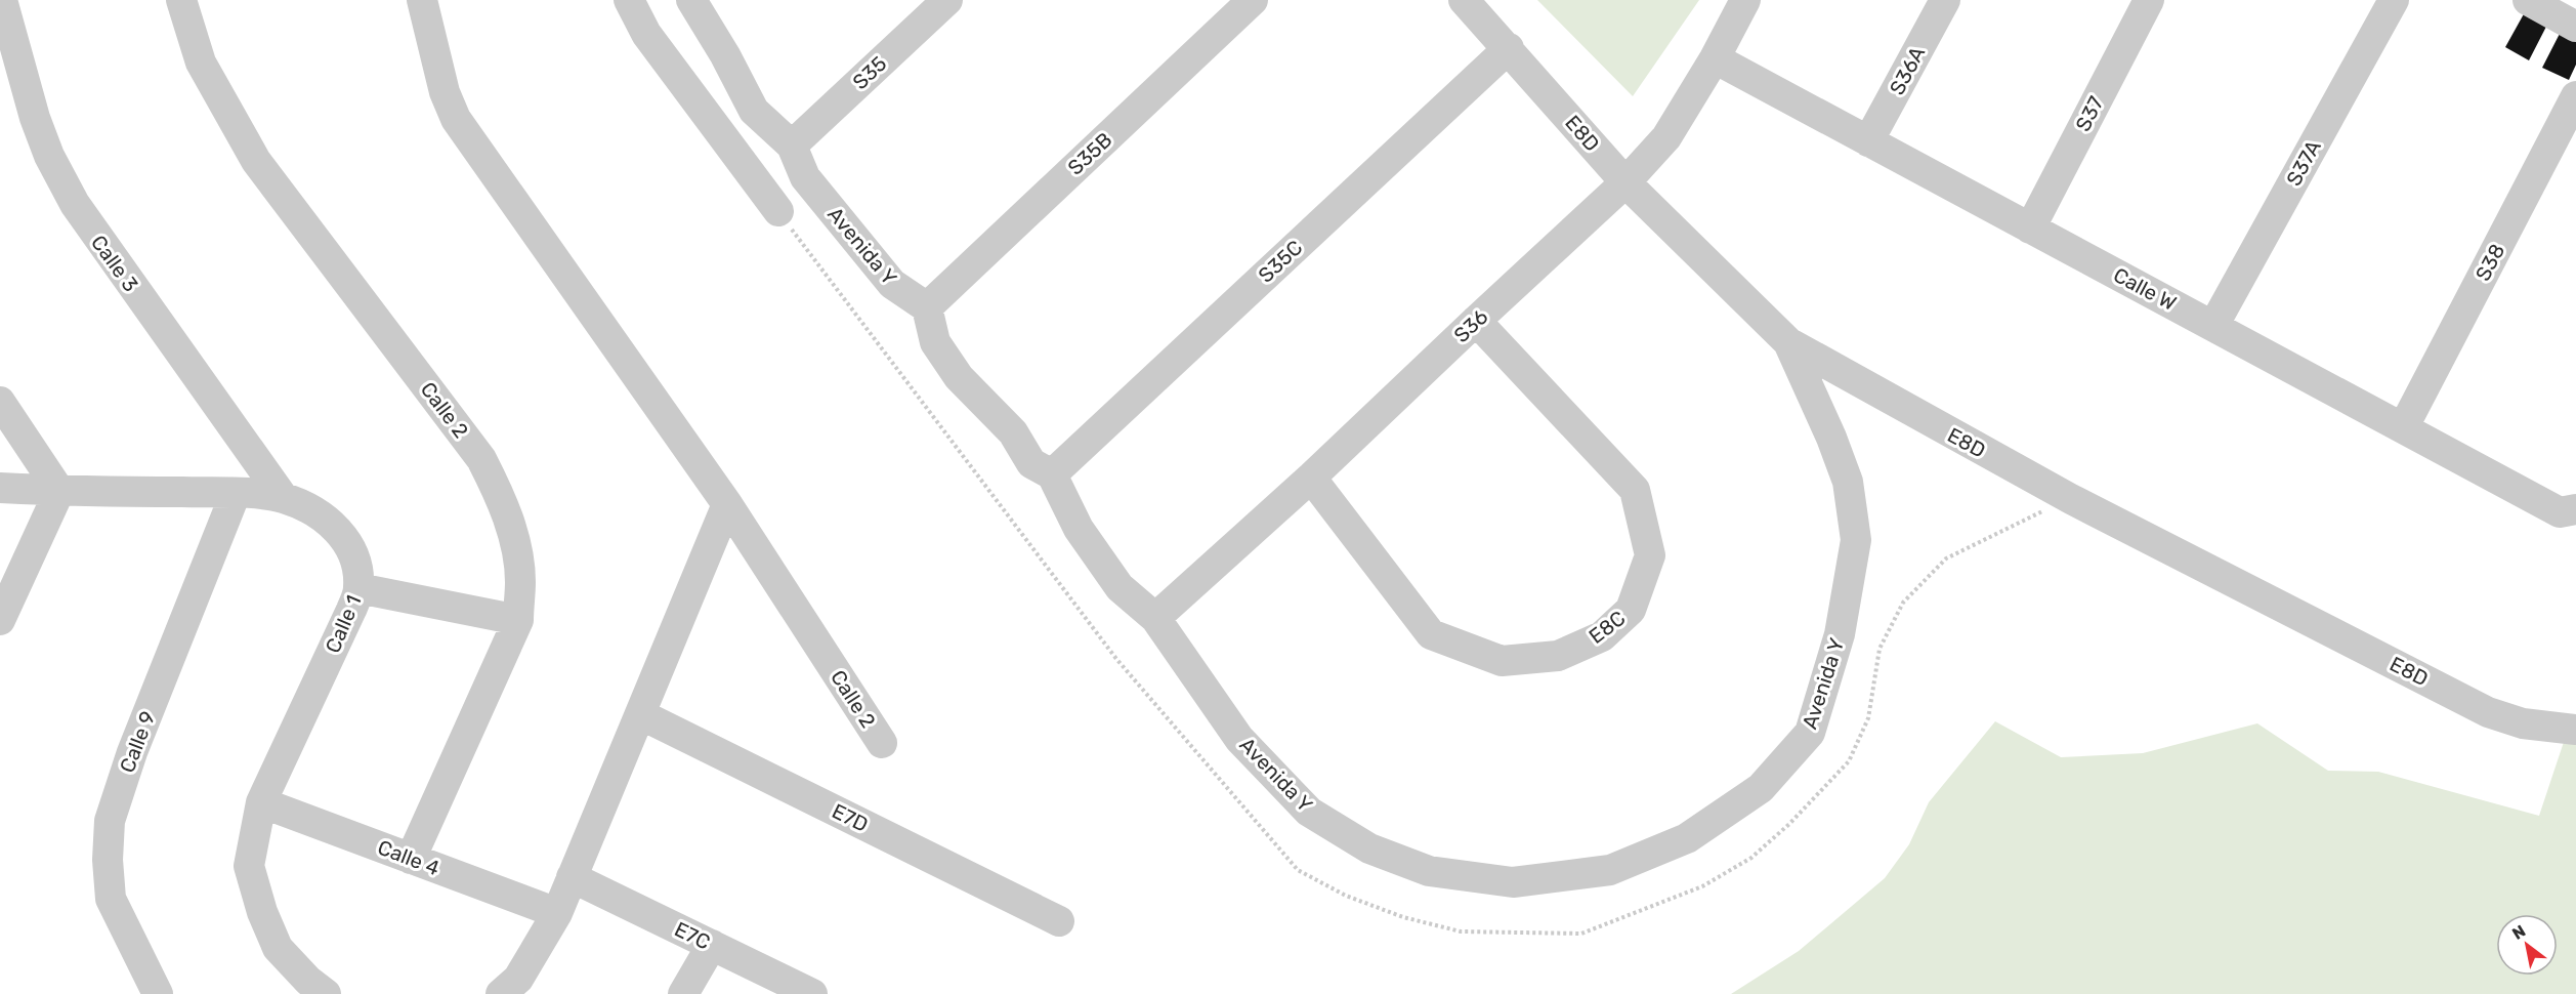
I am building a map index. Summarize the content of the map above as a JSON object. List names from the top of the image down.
{
  "streets": {
    "street": [
      "S36A",
      "S35",
      "S37",
      "E8D",
      "S35B",
      "S37A",
      "Avenida Y",
      "S35C",
      "S38",
      "Calle 3",
      "Calle W",
      "S36",
      "Calle 2",
      "Calle 1",
      "E8C",
      "Calle 9",
      "E7D",
      "Calle 4",
      "E7C"
    ]
  },
  "crossings": [
    ["S36A", "Calle W"],
    ["S35", "Avenida Y"],
    ["S37", "Calle W"],
    ["E8D", "Avenida Y"],
    ["E8D", "S35C"],
    ["E8D", "S36"],
    ["S35B", "Avenida Y"],
    ["S37A", "Calle W"],
    ["Avenida Y", "S35C"],
    ["Avenida Y", "S36"],
    ["S38", "Calle W"],
    ["Calle 3", "Calle 1"],
    ["Calle W", "S36"],
    ["S36", "E8C"],
    ["Calle 2", "Calle 4"],
    ["Calle 1", "Calle 9"],
    ["Calle 1", "Calle 4"]
  ],
  "north": "top left"
}
